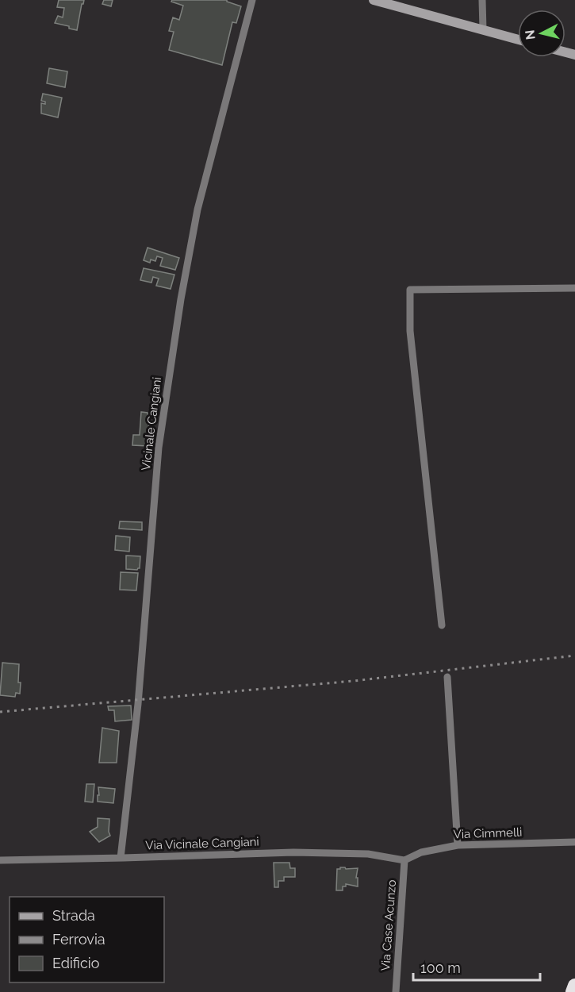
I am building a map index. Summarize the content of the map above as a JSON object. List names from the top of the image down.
{
  "streets": {
    "street": [
      "Vicinale Cangiani",
      "Via Cimmelli",
      "Via Vicinale Cangiani",
      "Via Case Acunzo"
    ]
  },
  "crossings": [
    ["Vicinale Cangiani", "Via Vicinale Cangiani"],
    ["Via Cimmelli", "Via Vicinale Cangiani"],
    ["Via Cimmelli", "Via Case Acunzo"],
    ["Via Vicinale Cangiani", "Via Case Acunzo"]
  ],
  "legend": ["Strada", "Ferrovia", "Edificio"],
  "scale_bar": "100 m",
  "north": "left"
}
